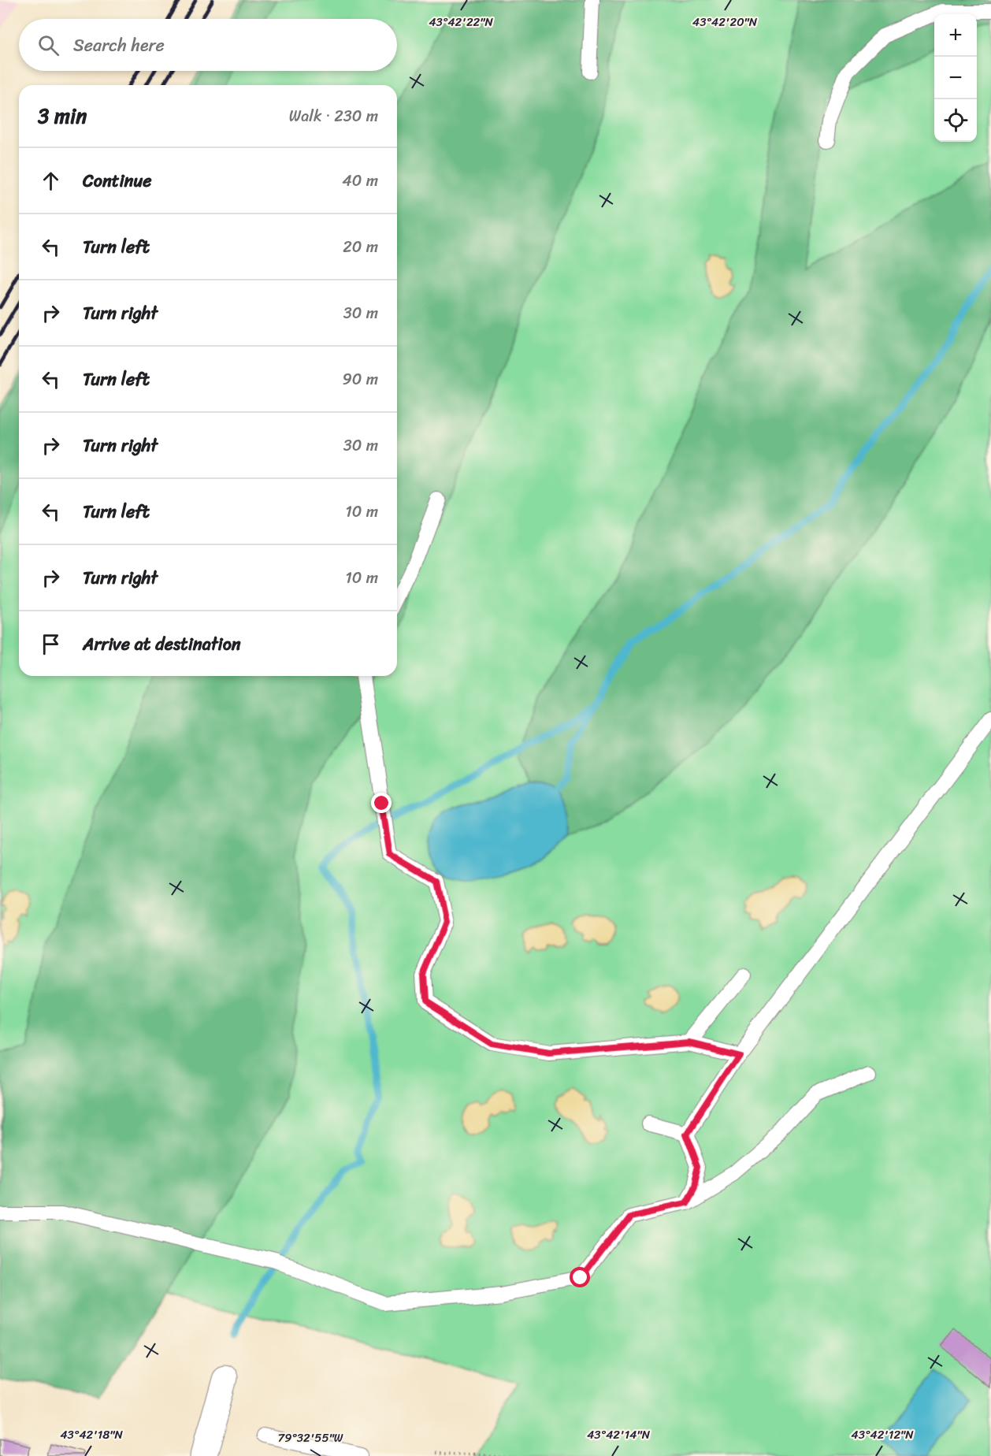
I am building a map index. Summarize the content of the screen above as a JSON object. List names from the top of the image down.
{
  "page": {
    "map_buttons": ["+", "−"],
    "search": "Search here",
    "heading": ["3 min", "Walk · 230 m"],
    "list": [
      ["Continue", "40 m"],
      ["Turn left", "20 m"],
      ["Turn right", "30 m"],
      ["Turn left", "90 m"],
      ["Turn right", "30 m"],
      ["Turn left", "10 m"],
      ["Turn right", "10 m"],
      "Arrive at destination"
    ]
  },
  "coordinates": [
    "43°42'22\"N",
    "43°42'20\"N",
    "43°42'18\"N",
    "43°42'14\"N",
    "43°42'12\"N",
    "79°32'55\"W"
  ]
}
